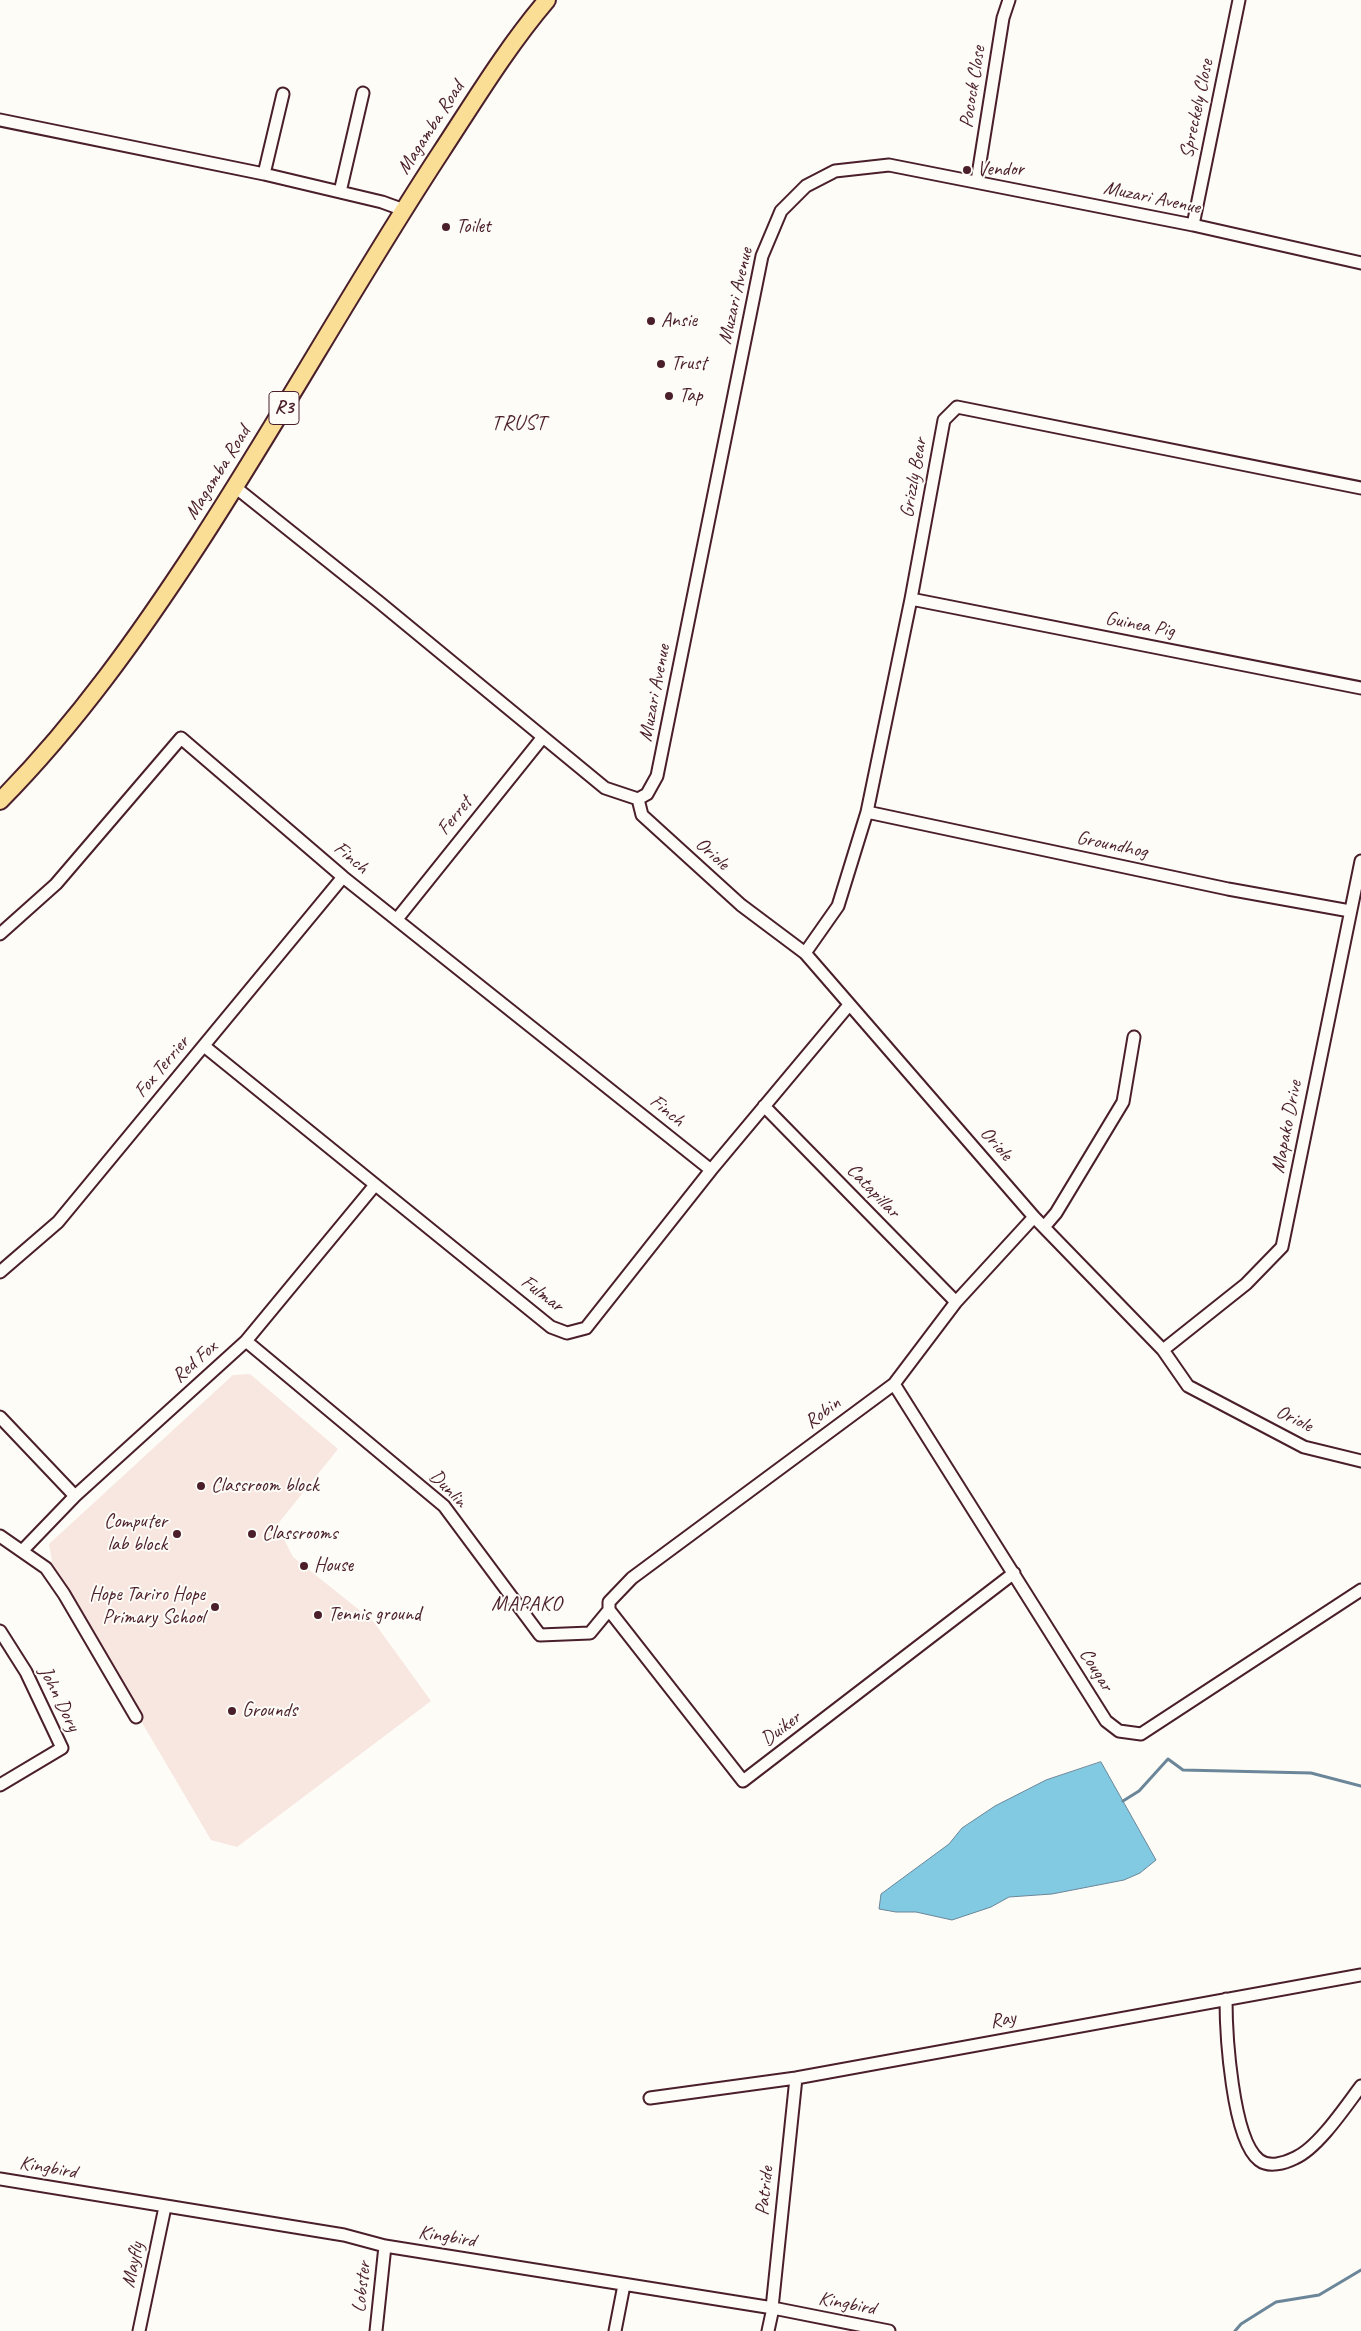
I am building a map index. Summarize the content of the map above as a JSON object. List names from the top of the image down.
{
  "streets": {
    "highway": ["Magamba Road", "R3"],
    "street": [
      "Pocock Close",
      "Spreckely Close",
      "Muzari Avenue",
      "Grizzly Bear",
      "Guinea Pig",
      "Ferret",
      "Groundhog",
      "Oriole",
      "Finch",
      "Fox Terrier",
      "Mapako Drive",
      "Catapillar",
      "Fulmar",
      "Red Fox",
      "Robin",
      "Dunlin",
      "Cougar",
      "John Dory",
      "Duiker",
      "Ray",
      "Kingbird",
      "Patride",
      "Mayfly",
      "Lobster"
    ]
  },
  "crossings": [
    ["Pocock Close", "Muzari Avenue"],
    ["Spreckely Close", "Muzari Avenue"],
    ["Muzari Avenue", "Oriole"],
    ["Grizzly Bear", "Guinea Pig"],
    ["Grizzly Bear", "Groundhog"],
    ["Grizzly Bear", "Oriole"],
    ["Ferret", "Finch"],
    ["Groundhog", "Mapako Drive"],
    ["Oriole", "Mapako Drive"],
    ["Oriole", "Fulmar"],
    ["Oriole", "Robin"],
    ["Finch", "Fox Terrier"],
    ["Finch", "Fulmar"],
    ["Fox Terrier", "Fulmar"],
    ["Catapillar", "Fulmar"],
    ["Catapillar", "Robin"],
    ["Fulmar", "Red Fox"],
    ["Red Fox", "Dunlin"],
    ["Robin", "Dunlin"],
    ["Robin", "Cougar"],
    ["Robin", "Duiker"],
    ["Dunlin", "Duiker"],
    ["Cougar", "Duiker"],
    ["Ray", "Patride"],
    ["Kingbird", "Patride"],
    ["Kingbird", "Mayfly"],
    ["Kingbird", "Lobster"]
  ],
  "districts": ["TRUST", "MAPAKO"],
  "places": [
    "Vendor",
    "Toilet",
    "Ansie",
    "Trust",
    "Tap",
    "Classroom block",
    "Computer lab block",
    "Classrooms",
    "House",
    "Hope Tariro Hope Primary School",
    "Tennis ground",
    "Grounds"
  ]
}
